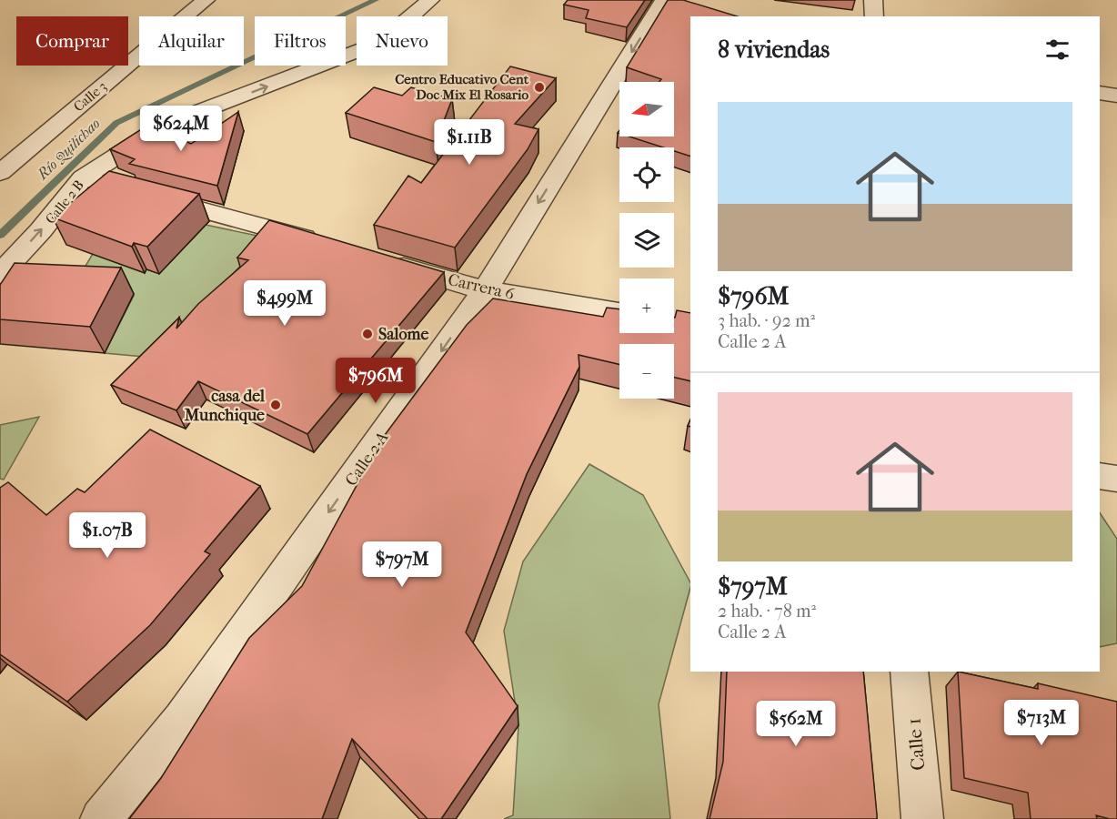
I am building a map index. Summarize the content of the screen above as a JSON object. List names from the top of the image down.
{
  "streets": {
    "street": [
      "Calle 3",
      "Calle 2 B",
      "Carrera 6",
      "Calle 2 A",
      "Calle 1"
    ]
  },
  "crossings": [
    ["Carrera 6", "Calle 2 A"]
  ],
  "one_way": ["Calle 2 B", "Calle 2 A"],
  "water": ["Río Quilichao"],
  "places": ["Centro Educativo Cent Doc Mix El Rosario", "Salome", "casa del Munchique"],
  "north": "left",
  "page": {
    "chip": [
      "Comprar",
      "Alquilar",
      "Filtros",
      "Nuevo"
    ],
    "heading": "8 viviendas",
    "map_buttons": ["+", "−"],
    "list": [
      {
        "name": "$796M",
        "note": "3 hab. · 92 m² · Calle 2 A"
      },
      {
        "name": "$797M",
        "note": "2 hab. · 78 m² · Calle 2 A"
      }
    ],
    "price": [
      "$624M",
      "$1.11B",
      "$499M",
      "$796M",
      "$1.07B",
      "$797M",
      "$713M",
      "$562M"
    ]
  }
}
